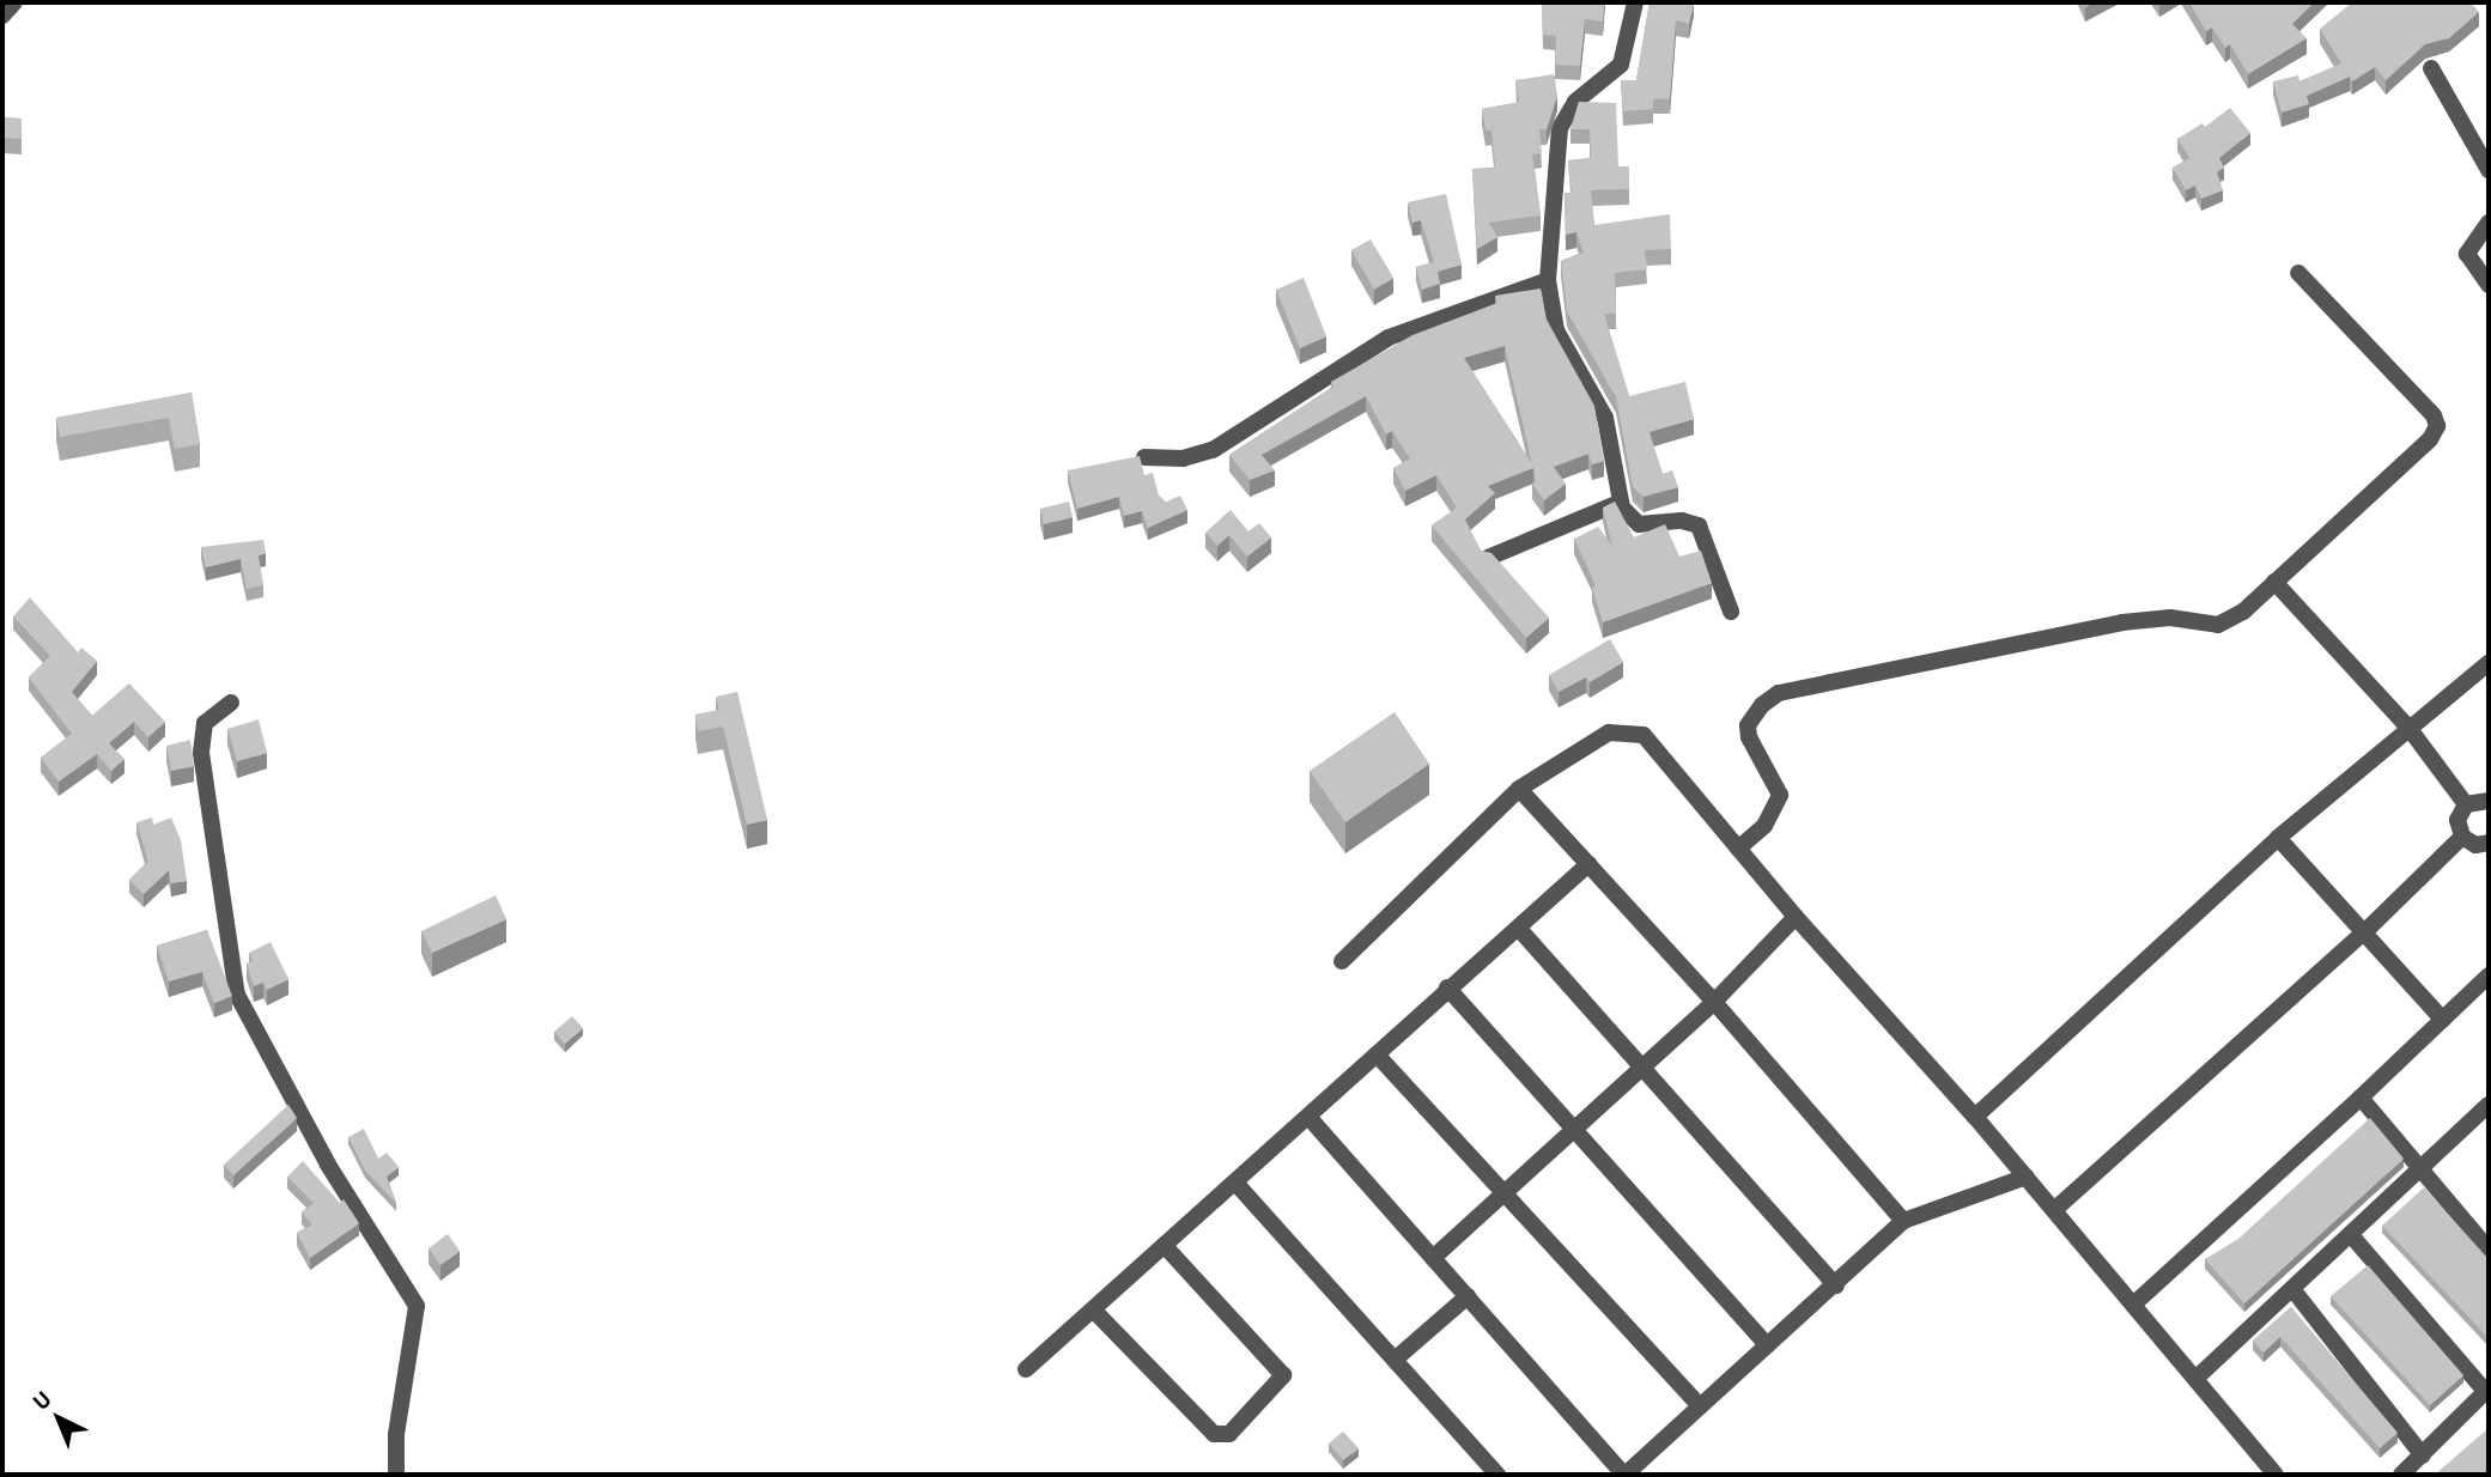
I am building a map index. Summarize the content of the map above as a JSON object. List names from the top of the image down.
{
  "north": "top left"
}
